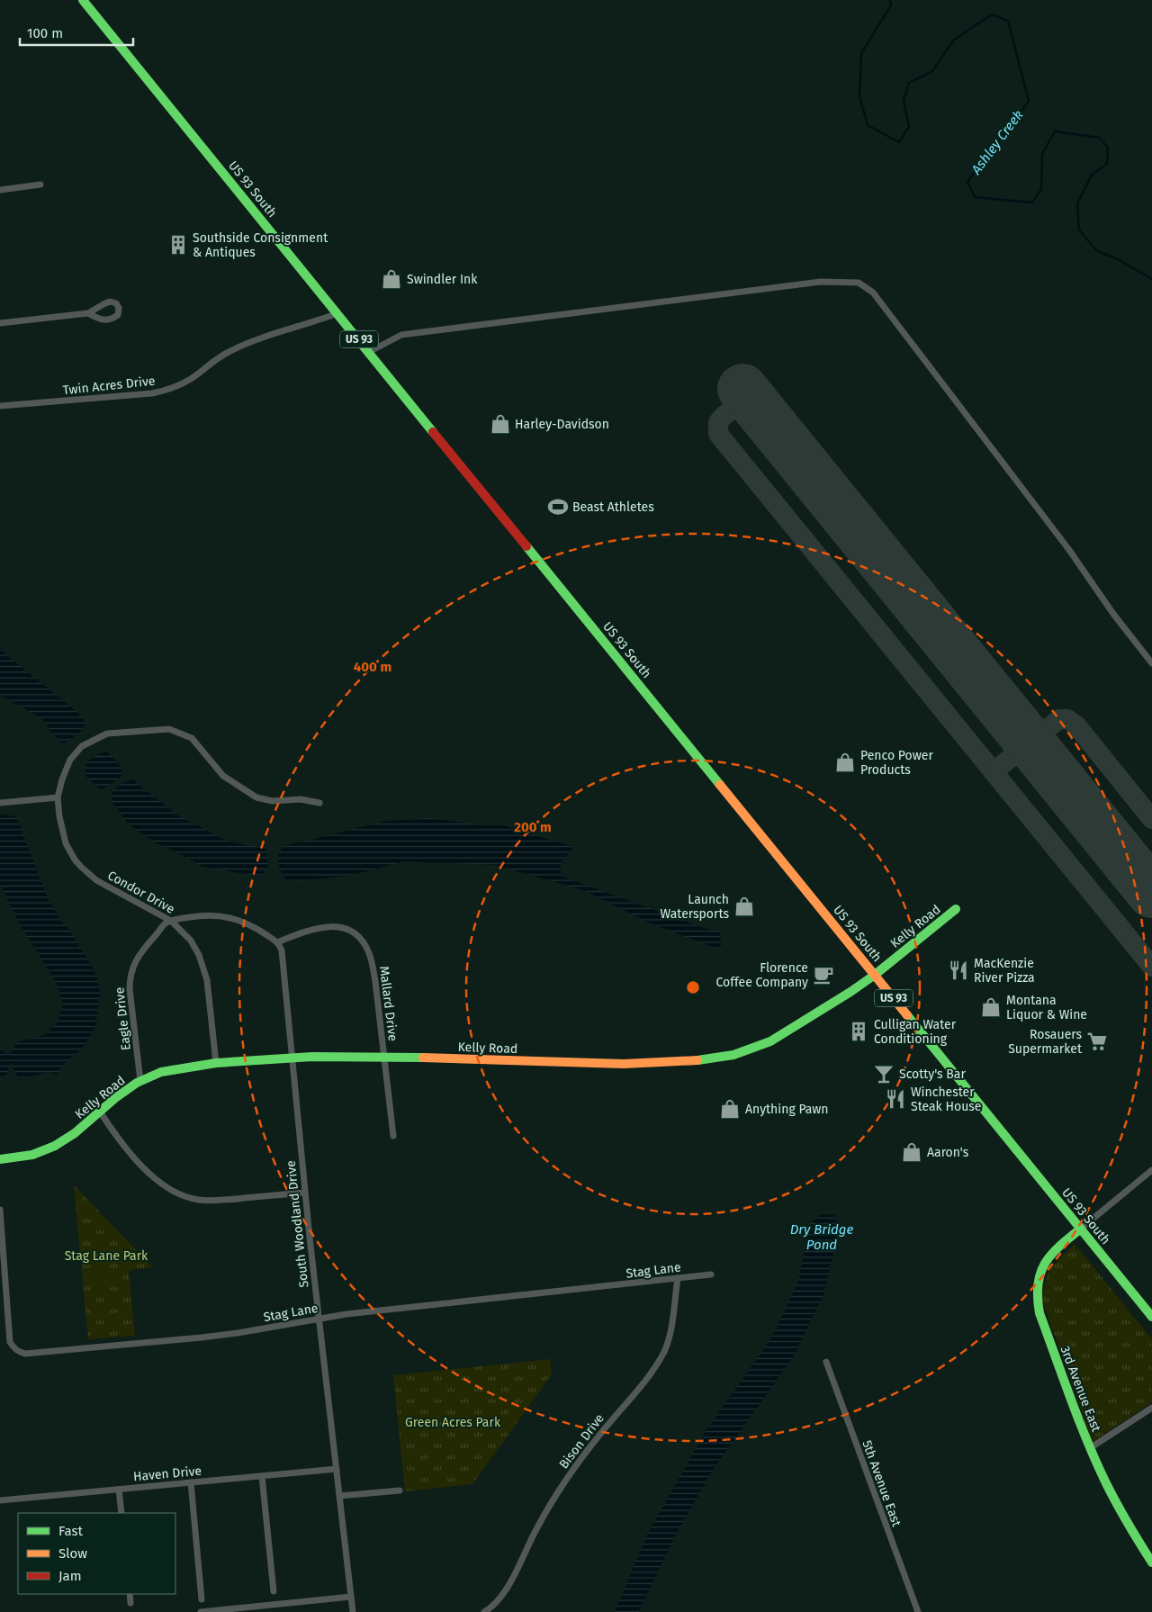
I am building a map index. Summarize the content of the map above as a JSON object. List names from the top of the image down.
{
  "streets": {
    "main road": [
      "US 93 South",
      "US 93",
      "Kelly Road",
      "3rd Avenue East"
    ],
    "street": [
      "Twin Acres Drive",
      "Condor Drive",
      "Mallard Drive",
      "Eagle Drive",
      "South Woodland Drive",
      "Stag Lane",
      "Bison Drive",
      "Haven Drive",
      "5th Avenue East"
    ]
  },
  "crossings": [
    ["US 93 South", "Twin Acres Drive"],
    ["US 93 South", "Kelly Road"],
    ["US 93 South", "3rd Avenue East"],
    ["Condor Drive", "Kelly Road"],
    ["Condor Drive", "Eagle Drive"],
    ["Kelly Road", "Mallard Drive"],
    ["Kelly Road", "Eagle Drive"],
    ["Kelly Road", "South Woodland Drive"],
    ["Mallard Drive", "Eagle Drive"],
    ["Mallard Drive", "South Woodland Drive"],
    ["Eagle Drive", "South Woodland Drive"],
    ["South Woodland Drive", "Stag Lane"],
    ["South Woodland Drive", "Haven Drive"],
    ["Stag Lane", "Bison Drive"]
  ],
  "water": ["Ashley Creek", "Dry Bridge Pond"],
  "parks": ["Stag Lane Park", "Green Acres Park"],
  "places": {
    "building": ["Southside Consignment & Antiques", "Culligan Water Conditioning"],
    "shop": [
      "Swindler Ink",
      "Harley-Davidson",
      "Penco Power Products",
      "Launch Watersports",
      "Montana Liquor & Wine",
      "Anything Pawn",
      "Aaron's"
    ],
    "sports": ["Beast Athletes"],
    "restaurant": ["MacKenzie River Pizza", "Winchester Steak House"],
    "cafe": ["Florence Coffee Company"],
    "supermarket": ["Rosauers Supermarket"],
    "bar": ["Scotty's Bar"]
  },
  "legend": ["Fast", "Slow", "Jam"],
  "scale_bar": "100 m",
  "rings": ["400 m", "200 m"]
}
